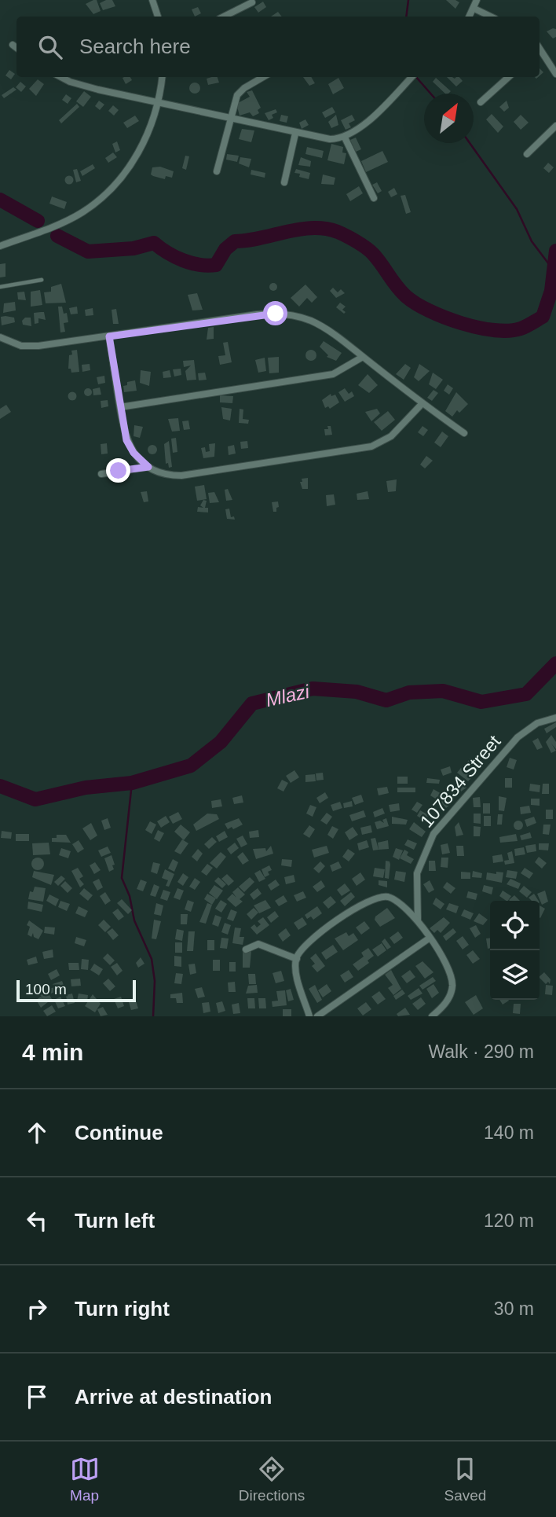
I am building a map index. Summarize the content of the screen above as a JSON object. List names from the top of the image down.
{
  "streets": {
    "street": ["107834 Street"]
  },
  "water": ["Mlazi"],
  "scale_bar": "100 m",
  "north": "top right",
  "page": {
    "search": "Search here",
    "scale": "100 m",
    "heading": ["4 min", "Walk · 290 m"],
    "list": [
      ["Continue", "140 m"],
      ["Turn left", "120 m"],
      ["Turn right", "30 m"],
      "Arrive at destination"
    ],
    "nav": ["Map", "Directions", "Saved"]
  }
}
